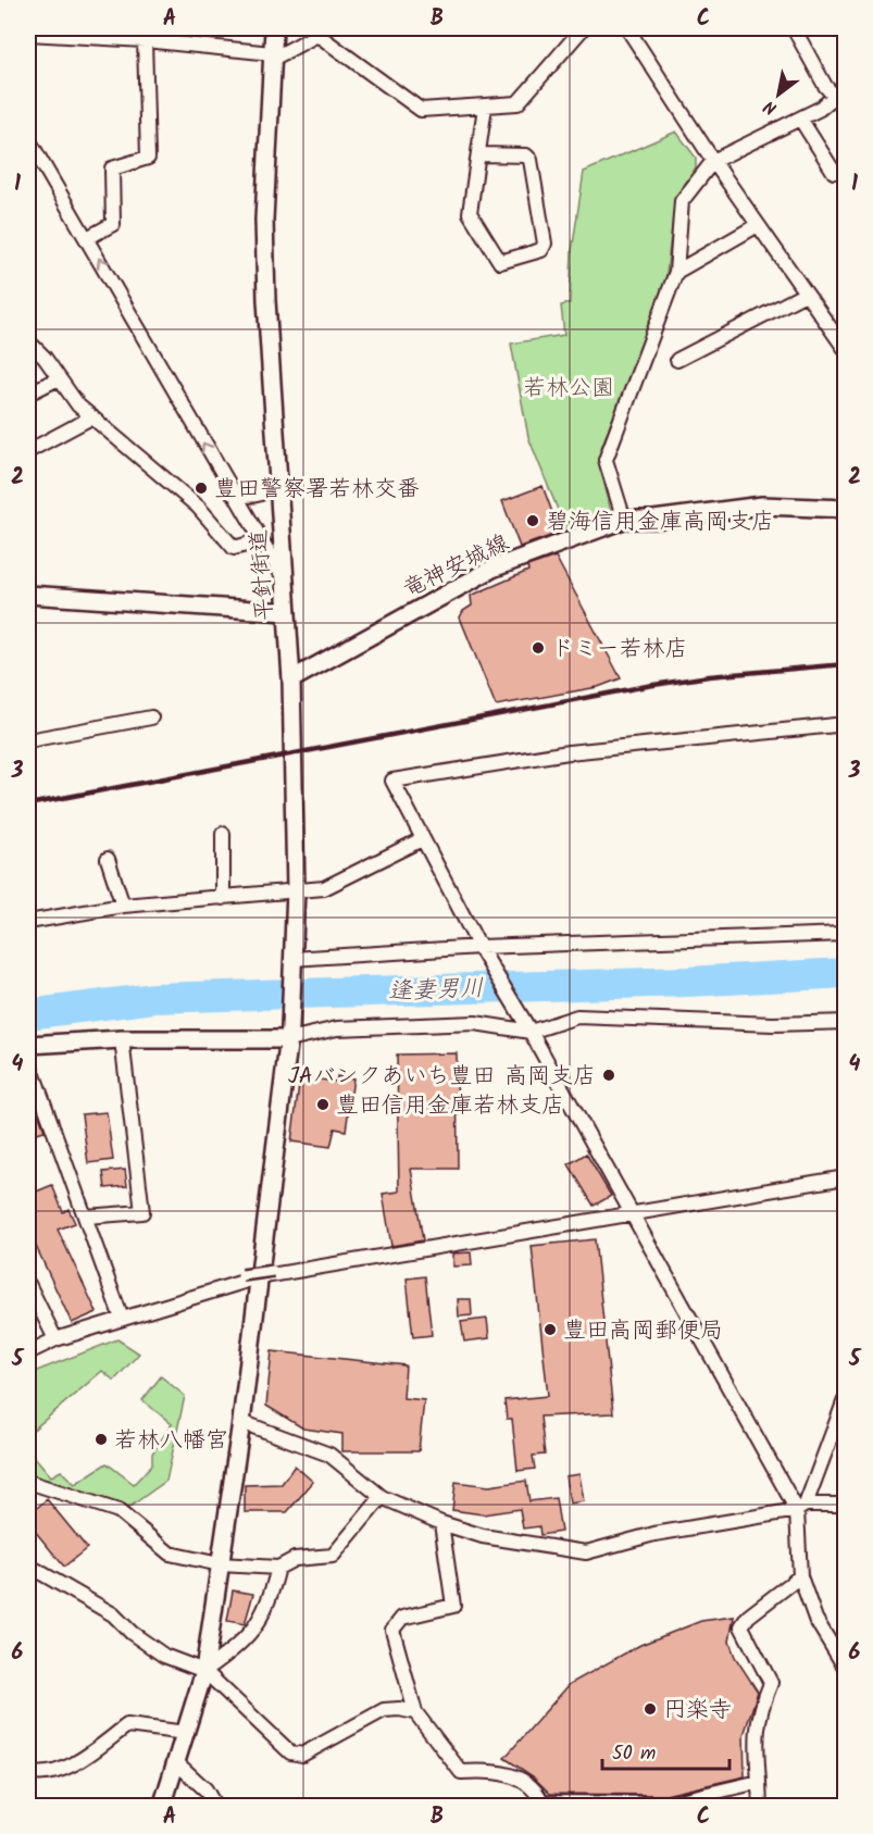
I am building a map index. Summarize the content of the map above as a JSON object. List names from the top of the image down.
{
  "streets": {
    "street": ["竜神安城線", "平針街道"]
  },
  "crossings": [
    ["竜神安城線", "平針街道"]
  ],
  "water": ["逢妻男川"],
  "parks": ["若林公園"],
  "places": [
    "豊田警察署若林交番",
    "碧海信用金庫高岡支店",
    "ドミー若林店",
    "JAバンクあいち豊田 高岡支店",
    "豊田信用金庫若林支店",
    "豊田高岡郵便局",
    "若林八幡宮",
    "円楽寺"
  ],
  "scale_bar": "50 m",
  "north": "bottom left",
  "grid": {
    "columns": ["A", "B", "C"],
    "rows": [
      "1",
      "2",
      "3",
      "4",
      "5",
      "6"
    ]
  }
}
